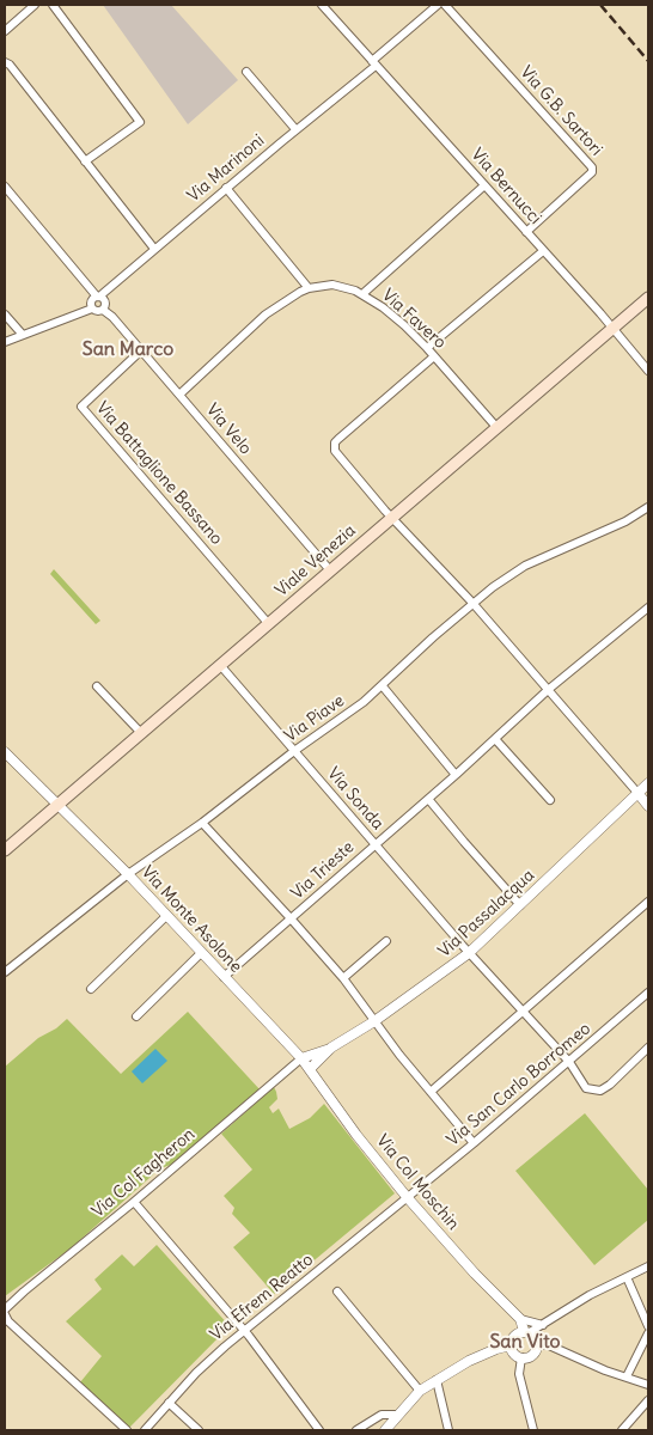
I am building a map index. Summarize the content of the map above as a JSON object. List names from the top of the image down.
{
  "streets": {
    "main road": ["Viale Venezia"],
    "street": [
      "Via G.B. Sartori",
      "Via Marinoni",
      "Via Bernucci",
      "Via Favero",
      "Via Velo",
      "Via Battaglione Bassano",
      "Via Piave",
      "Via Sonda",
      "Via Trieste",
      "Via Passalacqua",
      "Via Monte Asolone",
      "Via San Carlo Borromeo",
      "Via Col Fagheron",
      "Via Col Moschin",
      "Via Efrem Reatto"
    ]
  },
  "crossings": [
    ["Via G.B. Sartori", "Via Bernucci"],
    ["Via Marinoni", "Via Bernucci"],
    ["Via Marinoni", "Via Velo"],
    ["Via Bernucci", "Viale Venezia"],
    ["Via Favero", "Via Velo"],
    ["Via Favero", "Viale Venezia"],
    ["Via Velo", "Via Battaglione Bassano"],
    ["Via Velo", "Viale Venezia"],
    ["Via Battaglione Bassano", "Viale Venezia"],
    ["Viale Venezia", "Via Sonda"],
    ["Viale Venezia", "Via Monte Asolone"],
    ["Via Piave", "Via Sonda"],
    ["Via Piave", "Via Monte Asolone"],
    ["Via Sonda", "Via Trieste"],
    ["Via Sonda", "Via Passalacqua"],
    ["Via Sonda", "Via San Carlo Borromeo"],
    ["Via Trieste", "Via Monte Asolone"],
    ["Via Monte Asolone", "Via Col Fagheron"],
    ["Via Monte Asolone", "Via Col Moschin"],
    ["Via San Carlo Borromeo", "Via Col Moschin"],
    ["Via San Carlo Borromeo", "Via Efrem Reatto"],
    ["Via Col Fagheron", "Via Col Moschin"],
    ["Via Col Moschin", "Via Efrem Reatto"]
  ],
  "districts": ["San Marco", "San Vito"]
}
